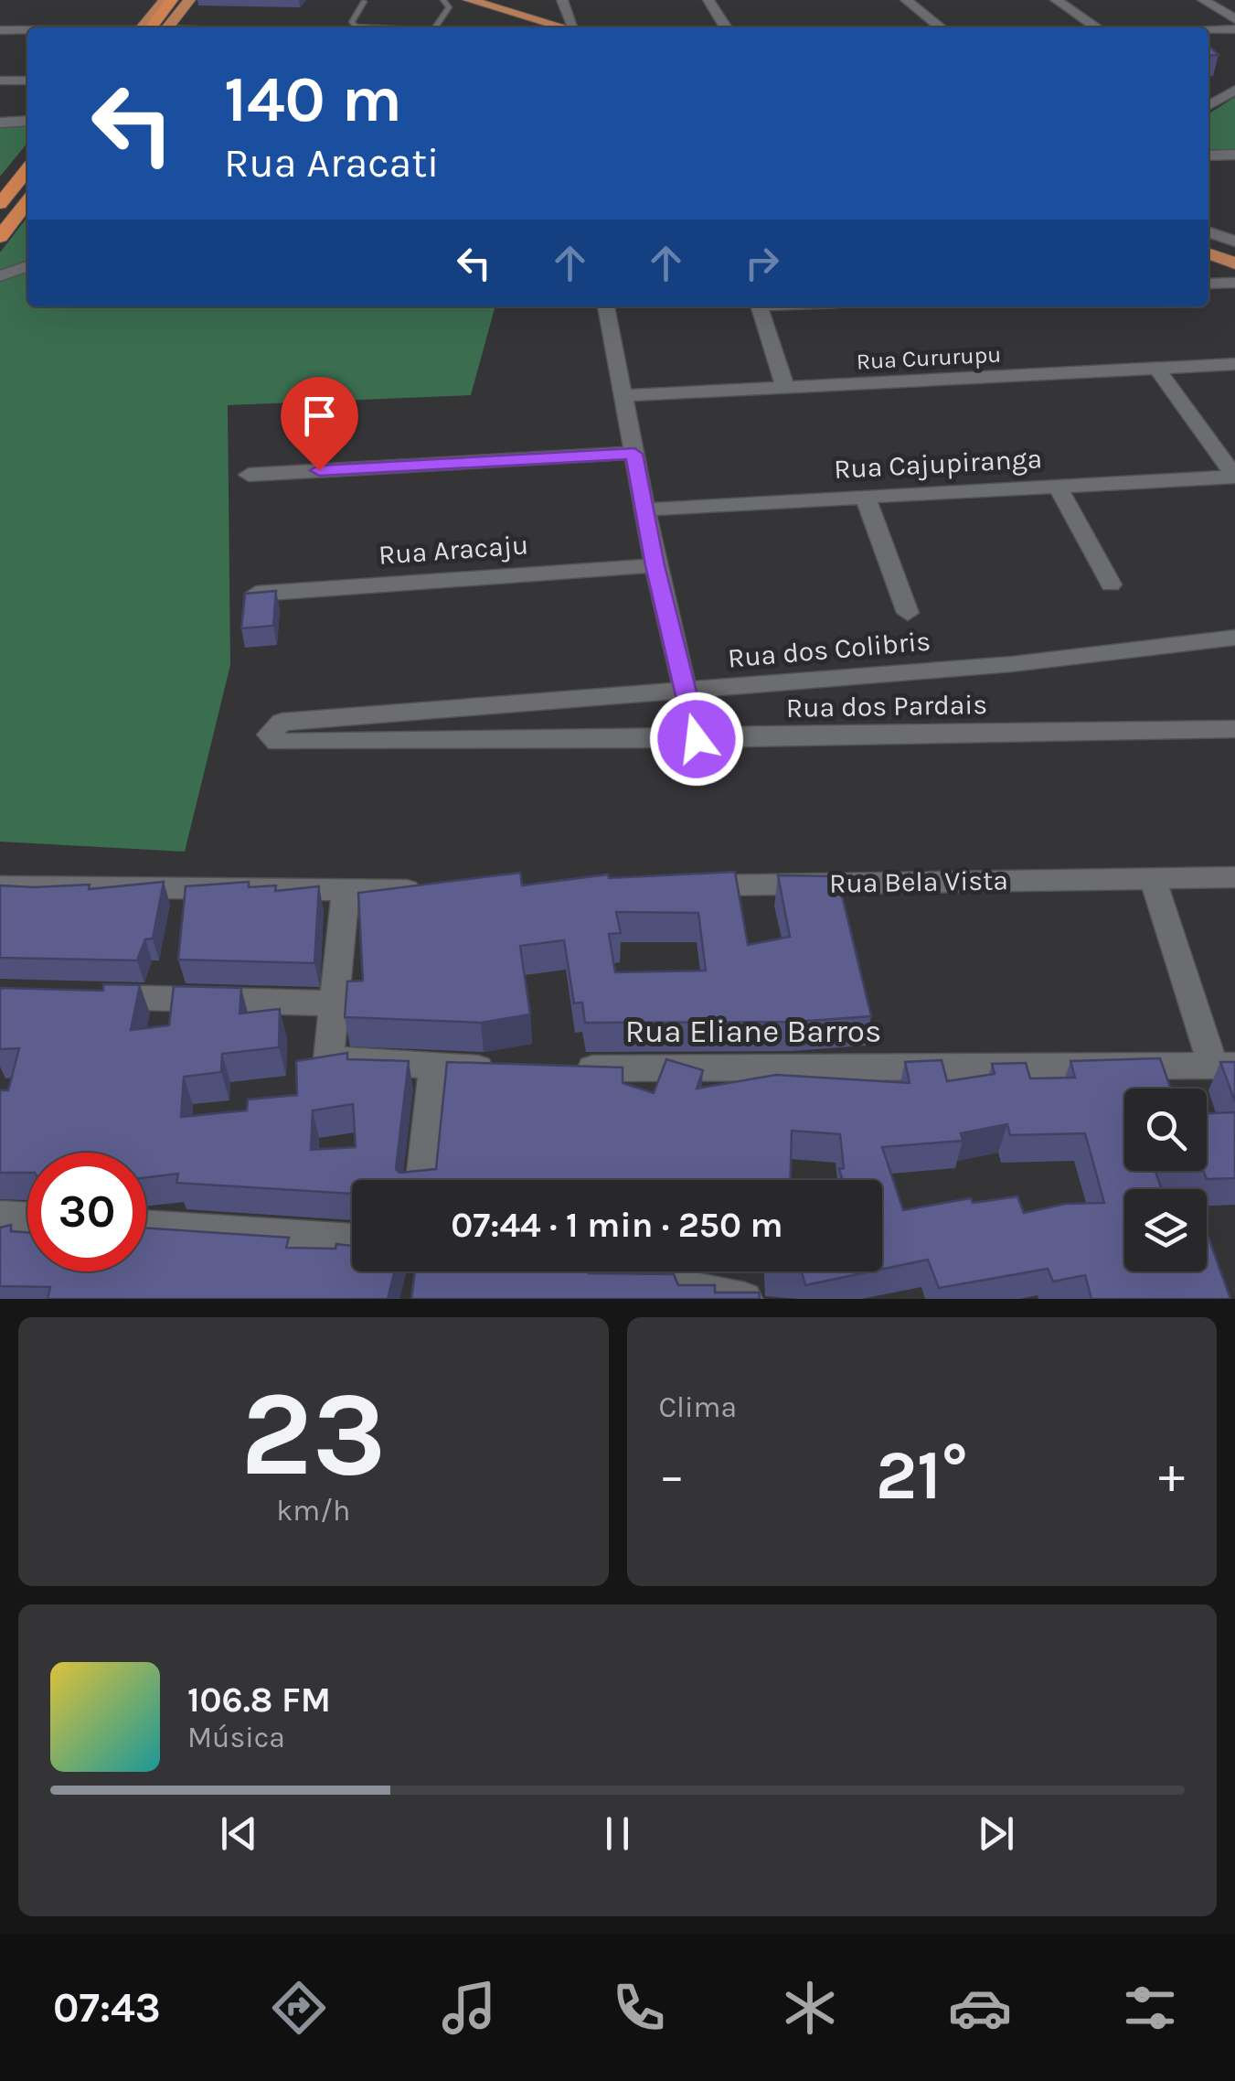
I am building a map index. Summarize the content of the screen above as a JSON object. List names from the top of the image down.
{
  "streets": {
    "street": [
      "Rua Cururupu",
      "Rua Cajupiranga",
      "Rua Aracaju",
      "Rua dos Colibris",
      "Rua dos Pardais",
      "Rua Bela Vista",
      "Rua Eliane Barros"
    ]
  },
  "crossings": [
    ["Rua dos Colibris", "Rua dos Pardais"]
  ],
  "page": {
    "turn": ["140 m", "Rua Aracati"],
    "limit": "30",
    "trip": "07:44 · 1 min · 250 m",
    "tile": [
      ["23", "km/h"],
      "Clima"
    ],
    "heat": ["−", "21°", "+"],
    "song": ["106.8 FM", "Música"],
    "tabs": "07:43"
  }
}
